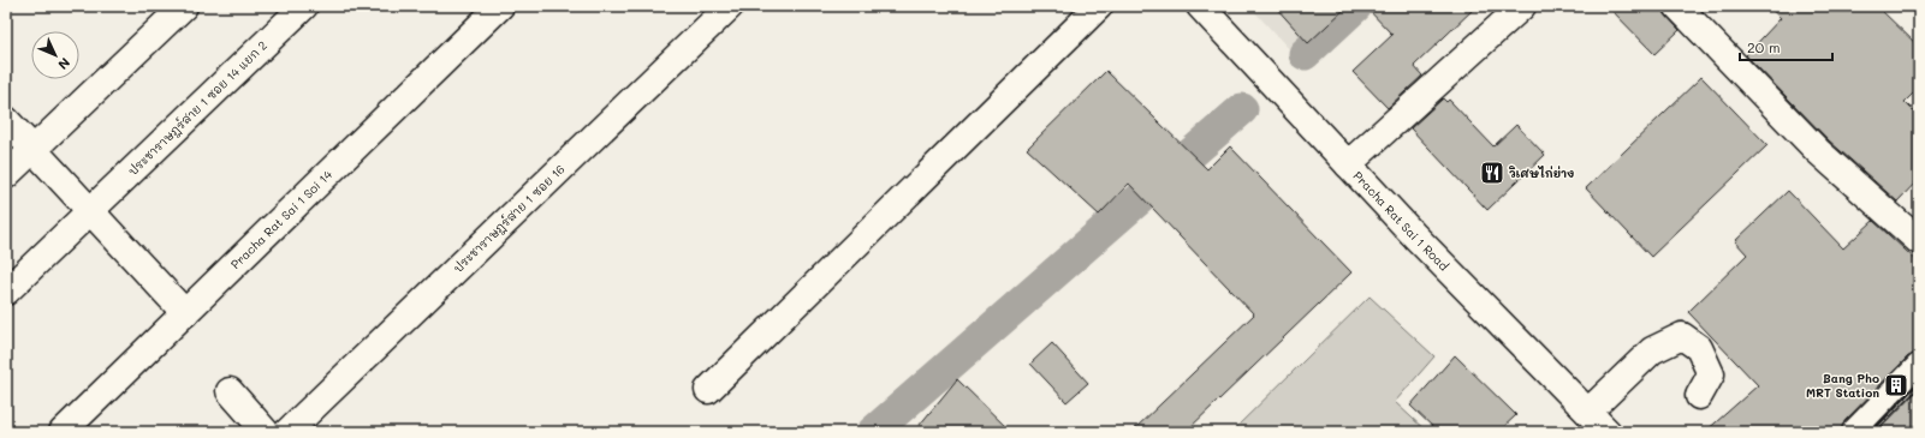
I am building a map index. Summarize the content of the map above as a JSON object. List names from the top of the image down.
{
  "streets": {
    "street": [
      "ประชาราษฎร์สาย 1 ซอย 14 แยก 2",
      "ประชาราษฎร์สาย 1 ซอย 16",
      "Pracha Rat Sai 1 Soi 14",
      "Pracha Rat Sai 1 Road"
    ]
  },
  "places": {
    "restaurant": ["วิเศษไก่ย่าง"],
    "building": ["Bang Pho MRT Station"]
  },
  "scale_bar": "20 m",
  "north": "bottom right"
}
